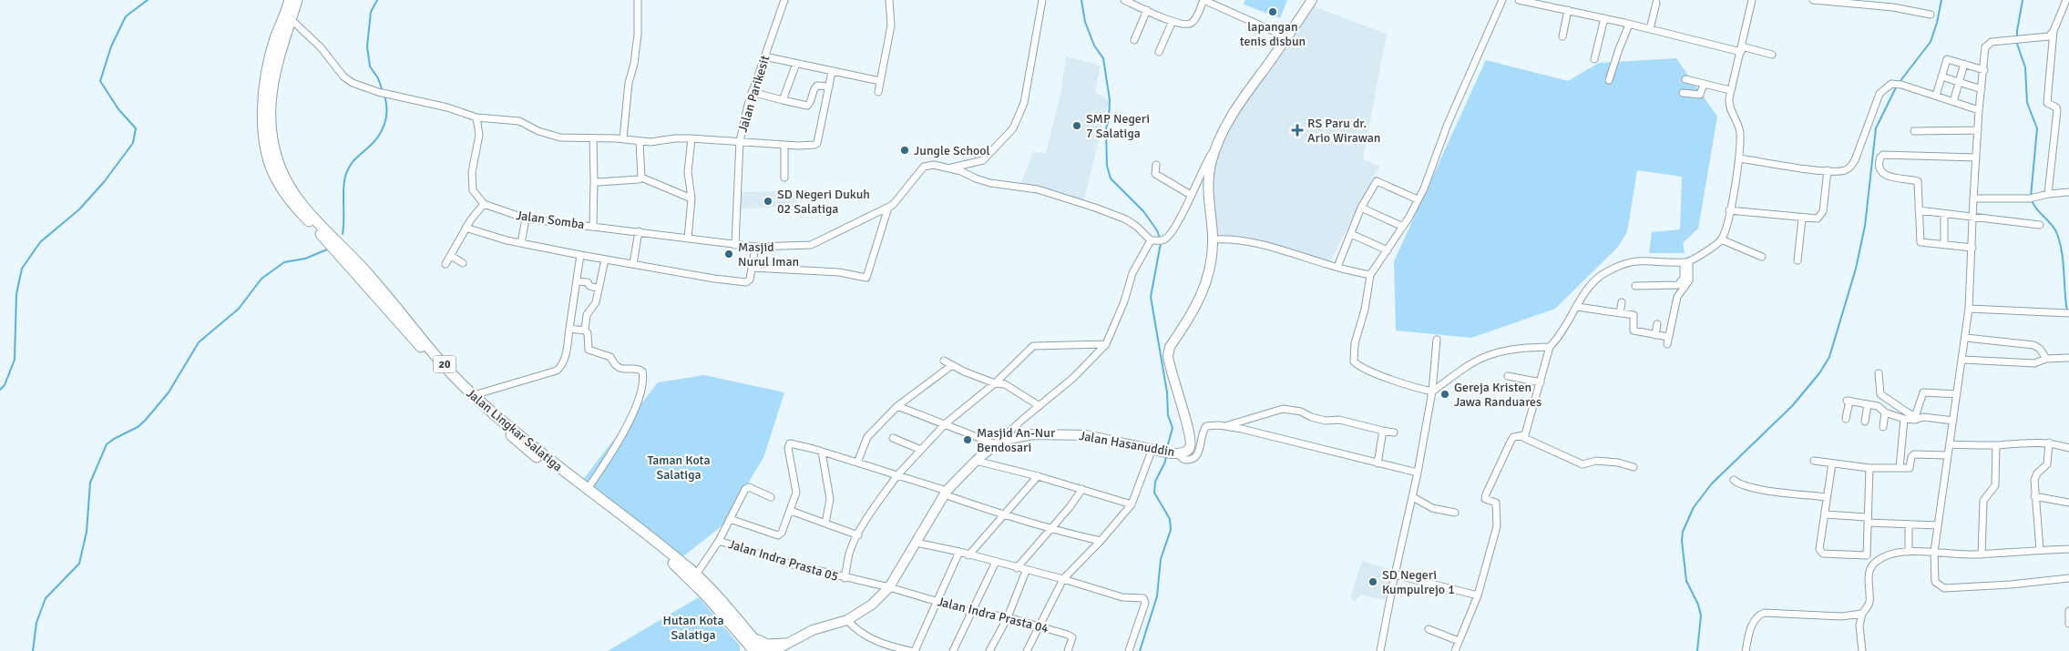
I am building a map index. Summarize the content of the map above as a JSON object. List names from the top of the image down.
{
  "streets": {
    "highway": ["20", "Jalan Lingkar Salatiga"],
    "main road": ["Jalan Hasanuddin"],
    "street": [
      "Jalan Parikesit",
      "Jalan Somba",
      "Jalan Indra Prasta 05",
      "Jalan Indra Prasta 04"
    ]
  },
  "crossings": [
    ["Jalan Parikesit", "Jalan Somba"],
    ["Jalan Lingkar Salatiga", "Jalan Indra Prasta 05"],
    ["Jalan Hasanuddin", "Jalan Indra Prasta 05"],
    ["Jalan Hasanuddin", "Jalan Indra Prasta 04"],
    ["Jalan Indra Prasta 05", "Jalan Indra Prasta 04"]
  ],
  "parks": ["Taman Kota Salatiga", "Hutan Kota Salatiga"],
  "places": {
    "other": [
      "lapangan tenis disbun",
      "SMP Negeri 7 Salatiga",
      "Jungle School",
      "SD Negeri Dukuh 02 Salatiga",
      "Masjid Nurul Iman",
      "Gereja Kristen Jawa Randuares",
      "Masjid An-Nur Bendosari",
      "SD Negeri Kumpulrejo 1"
    ],
    "health": ["RS Paru dr. Ario Wirawan"]
  }
}
